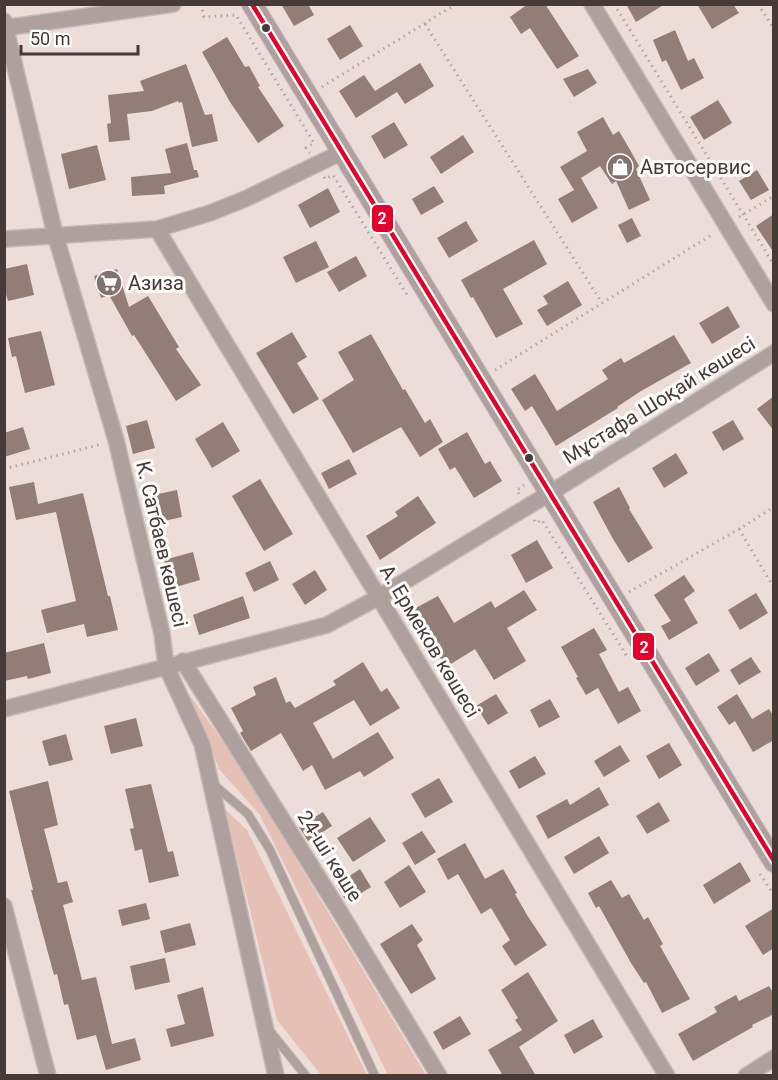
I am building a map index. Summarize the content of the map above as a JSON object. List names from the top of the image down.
{
  "streets": {
    "street": [
      "Мұстафа Шоқай көшесі",
      "К. Сатбаев көшесі",
      "А. Ермеков көшесі",
      "24-ші көше"
    ]
  },
  "crossings": [
    ["Мұстафа Шоқай көшесі", "К. Сатбаев көшесі"],
    ["Мұстафа Шоқай көшесі", "А. Ермеков көшесі"],
    ["Мұстафа Шоқай көшесі", "24-ші көше"]
  ],
  "places": {
    "shop": ["Автосервис"],
    "supermarket": ["Азиза"]
  },
  "lines": ["transit line 2"],
  "scale_bar": "50 m"
}
